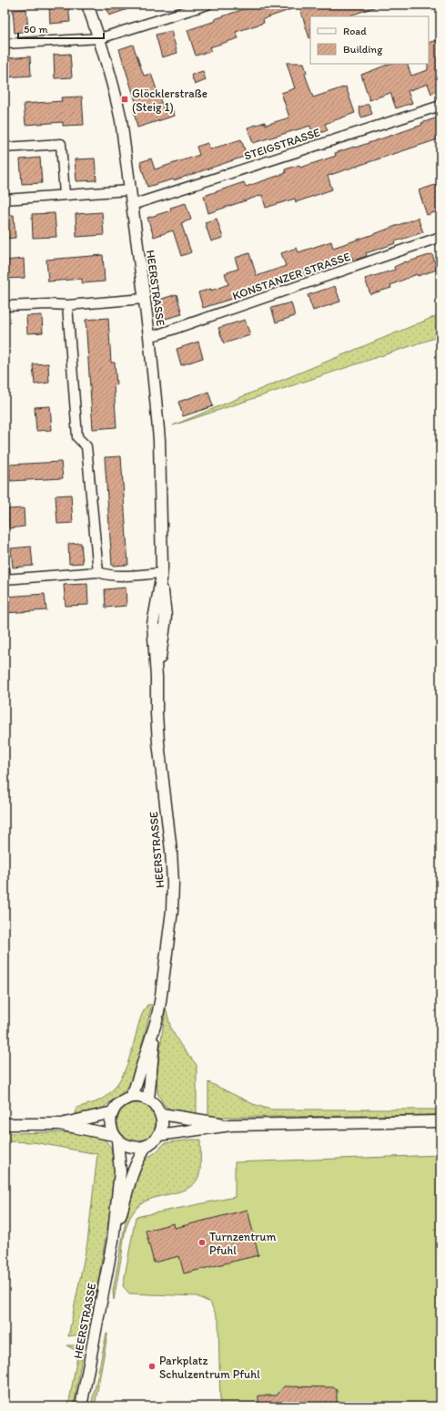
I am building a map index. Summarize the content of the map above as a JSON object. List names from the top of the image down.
{
  "streets": {
    "street": ["STEIGSTRASSE", "KONSTANZER STRASSE", "HEERSTRASSE"]
  },
  "crossings": [
    ["STEIGSTRASSE", "HEERSTRASSE"],
    ["KONSTANZER STRASSE", "HEERSTRASSE"]
  ],
  "places": {
    "transit": ["Glöcklerstraße (Steig 1)"],
    "other": ["Turnzentrum Pfuhl", "Parkplatz Schulzentrum Pfuhl"]
  },
  "legend": ["Road", "Building"],
  "scale_bar": "50 m"
}
